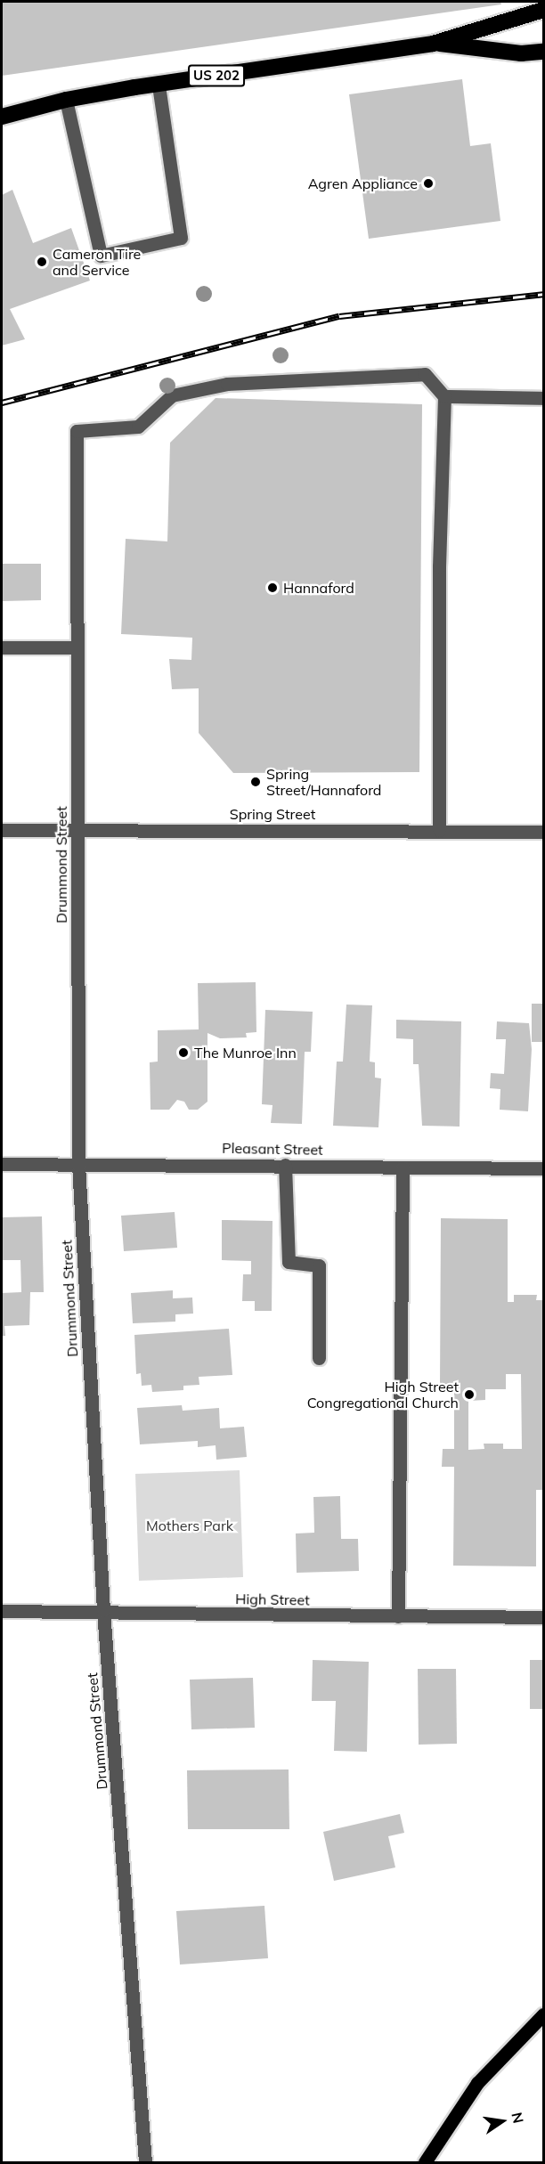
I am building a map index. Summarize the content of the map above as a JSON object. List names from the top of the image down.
{
  "streets": {
    "highway": ["US 202"],
    "street": [
      "Spring Street",
      "Drummond Street",
      "Pleasant Street",
      "High Street"
    ]
  },
  "crossings": [
    ["Spring Street", "Drummond Street"],
    ["Drummond Street", "Pleasant Street"],
    ["Drummond Street", "High Street"]
  ],
  "parks": ["Mothers Park"],
  "places": [
    "Agren Appliance",
    "Cameron Tire and Service",
    "Hannaford",
    "Spring Street/Hannaford",
    "The Munroe Inn",
    "High Street Congregational Church"
  ],
  "north": "right"
}
